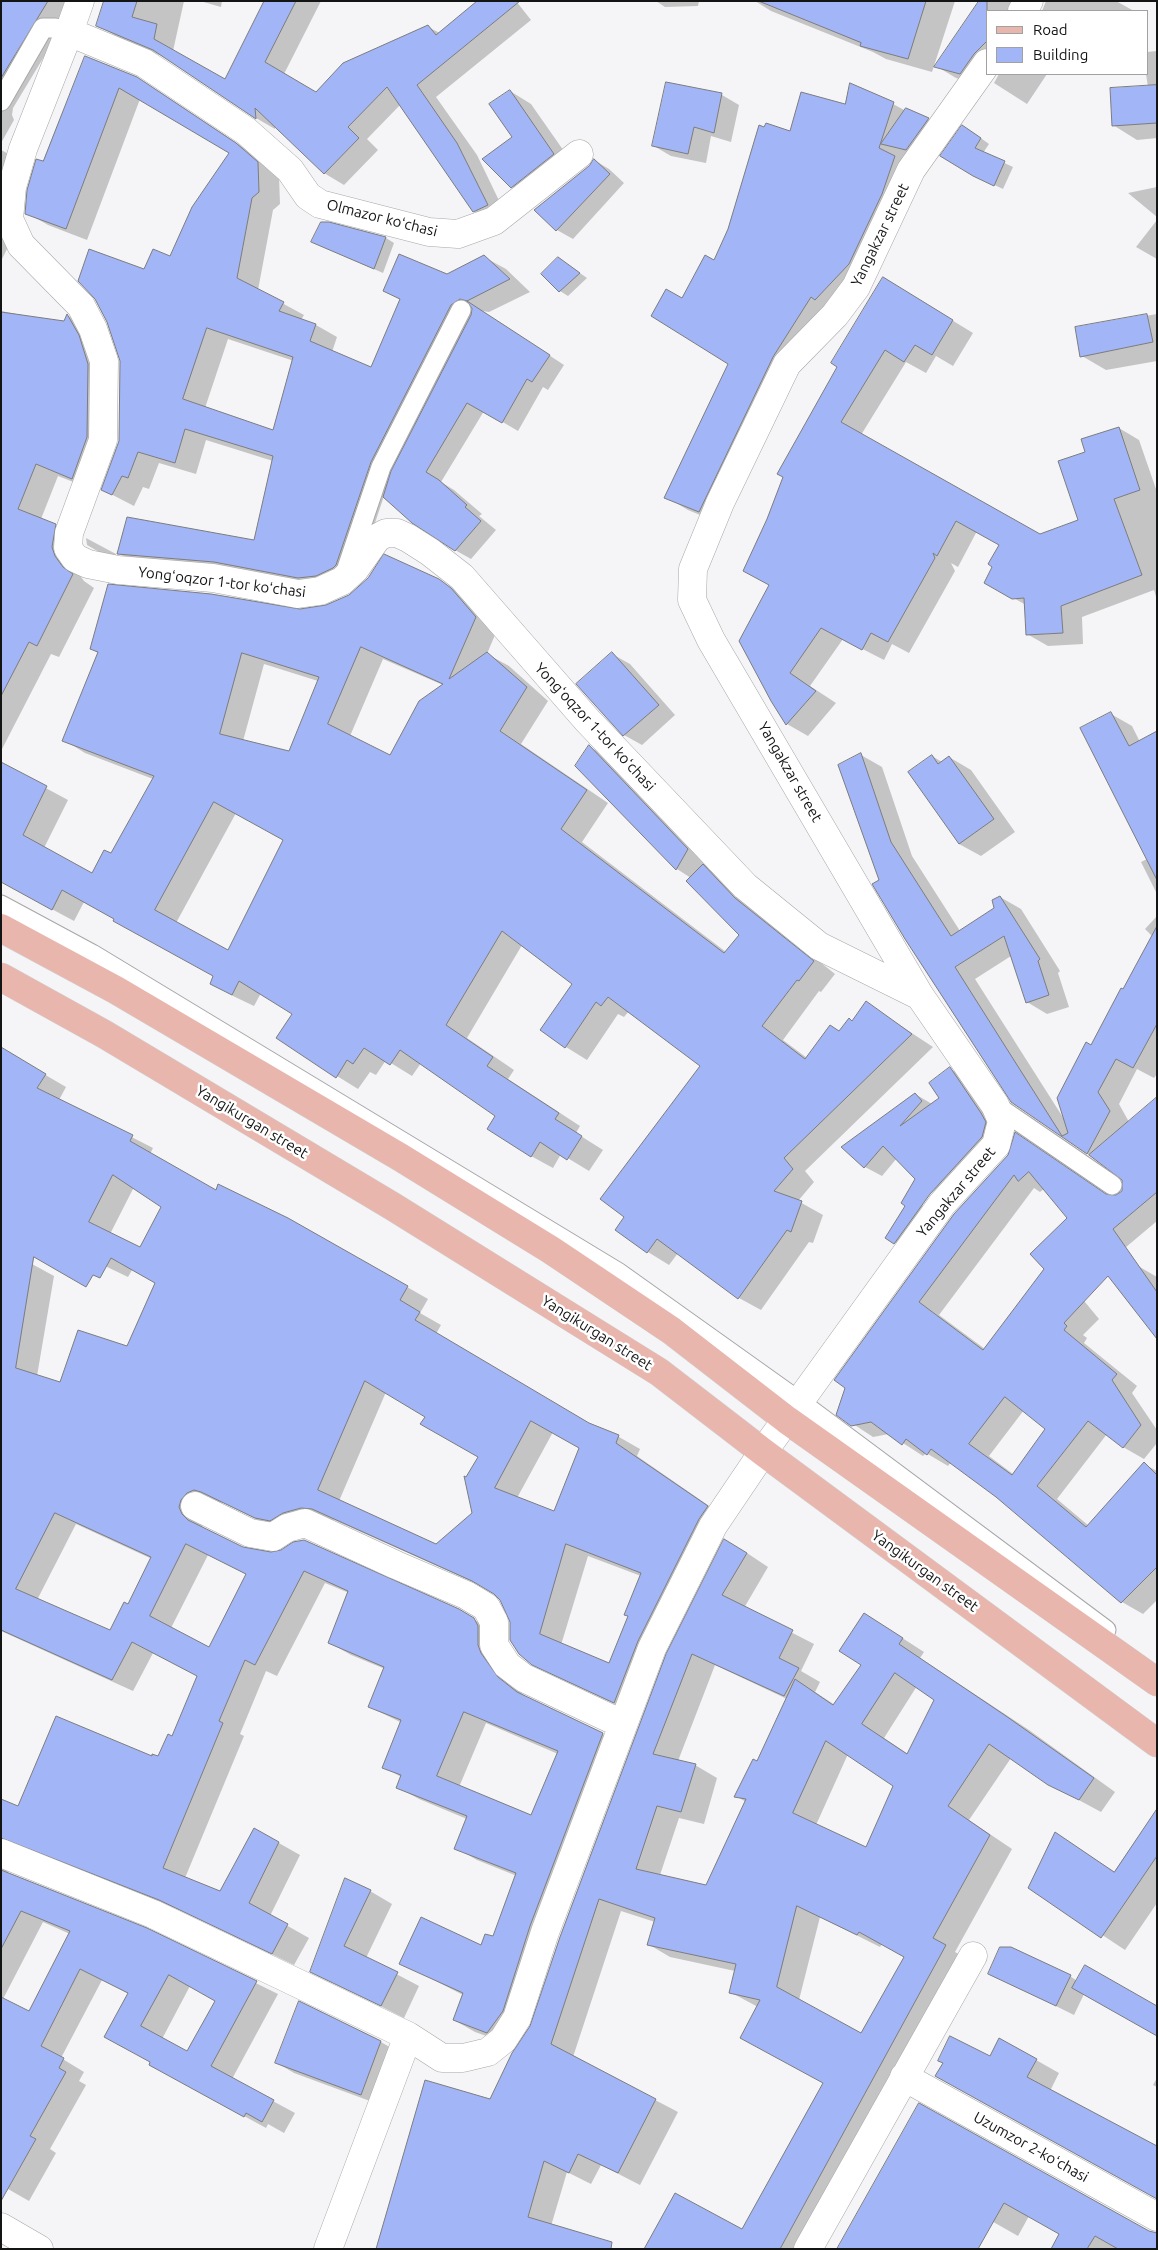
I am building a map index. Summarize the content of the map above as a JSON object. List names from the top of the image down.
{
  "streets": {
    "main road": ["Yangikurgan street"],
    "street": [
      "Olmazor koʻchasi",
      "Yangakzar street",
      "Yongʻoqzor 1-tor koʻchasi",
      "Uzumzor 2-koʻchasi"
    ]
  },
  "crossings": [
    ["Olmazor koʻchasi", "Yongʻoqzor 1-tor koʻchasi"],
    ["Yangakzar street", "Yongʻoqzor 1-tor koʻchasi"],
    ["Yangakzar street", "Yangikurgan street"]
  ],
  "legend": ["Road", "Building"]
}
